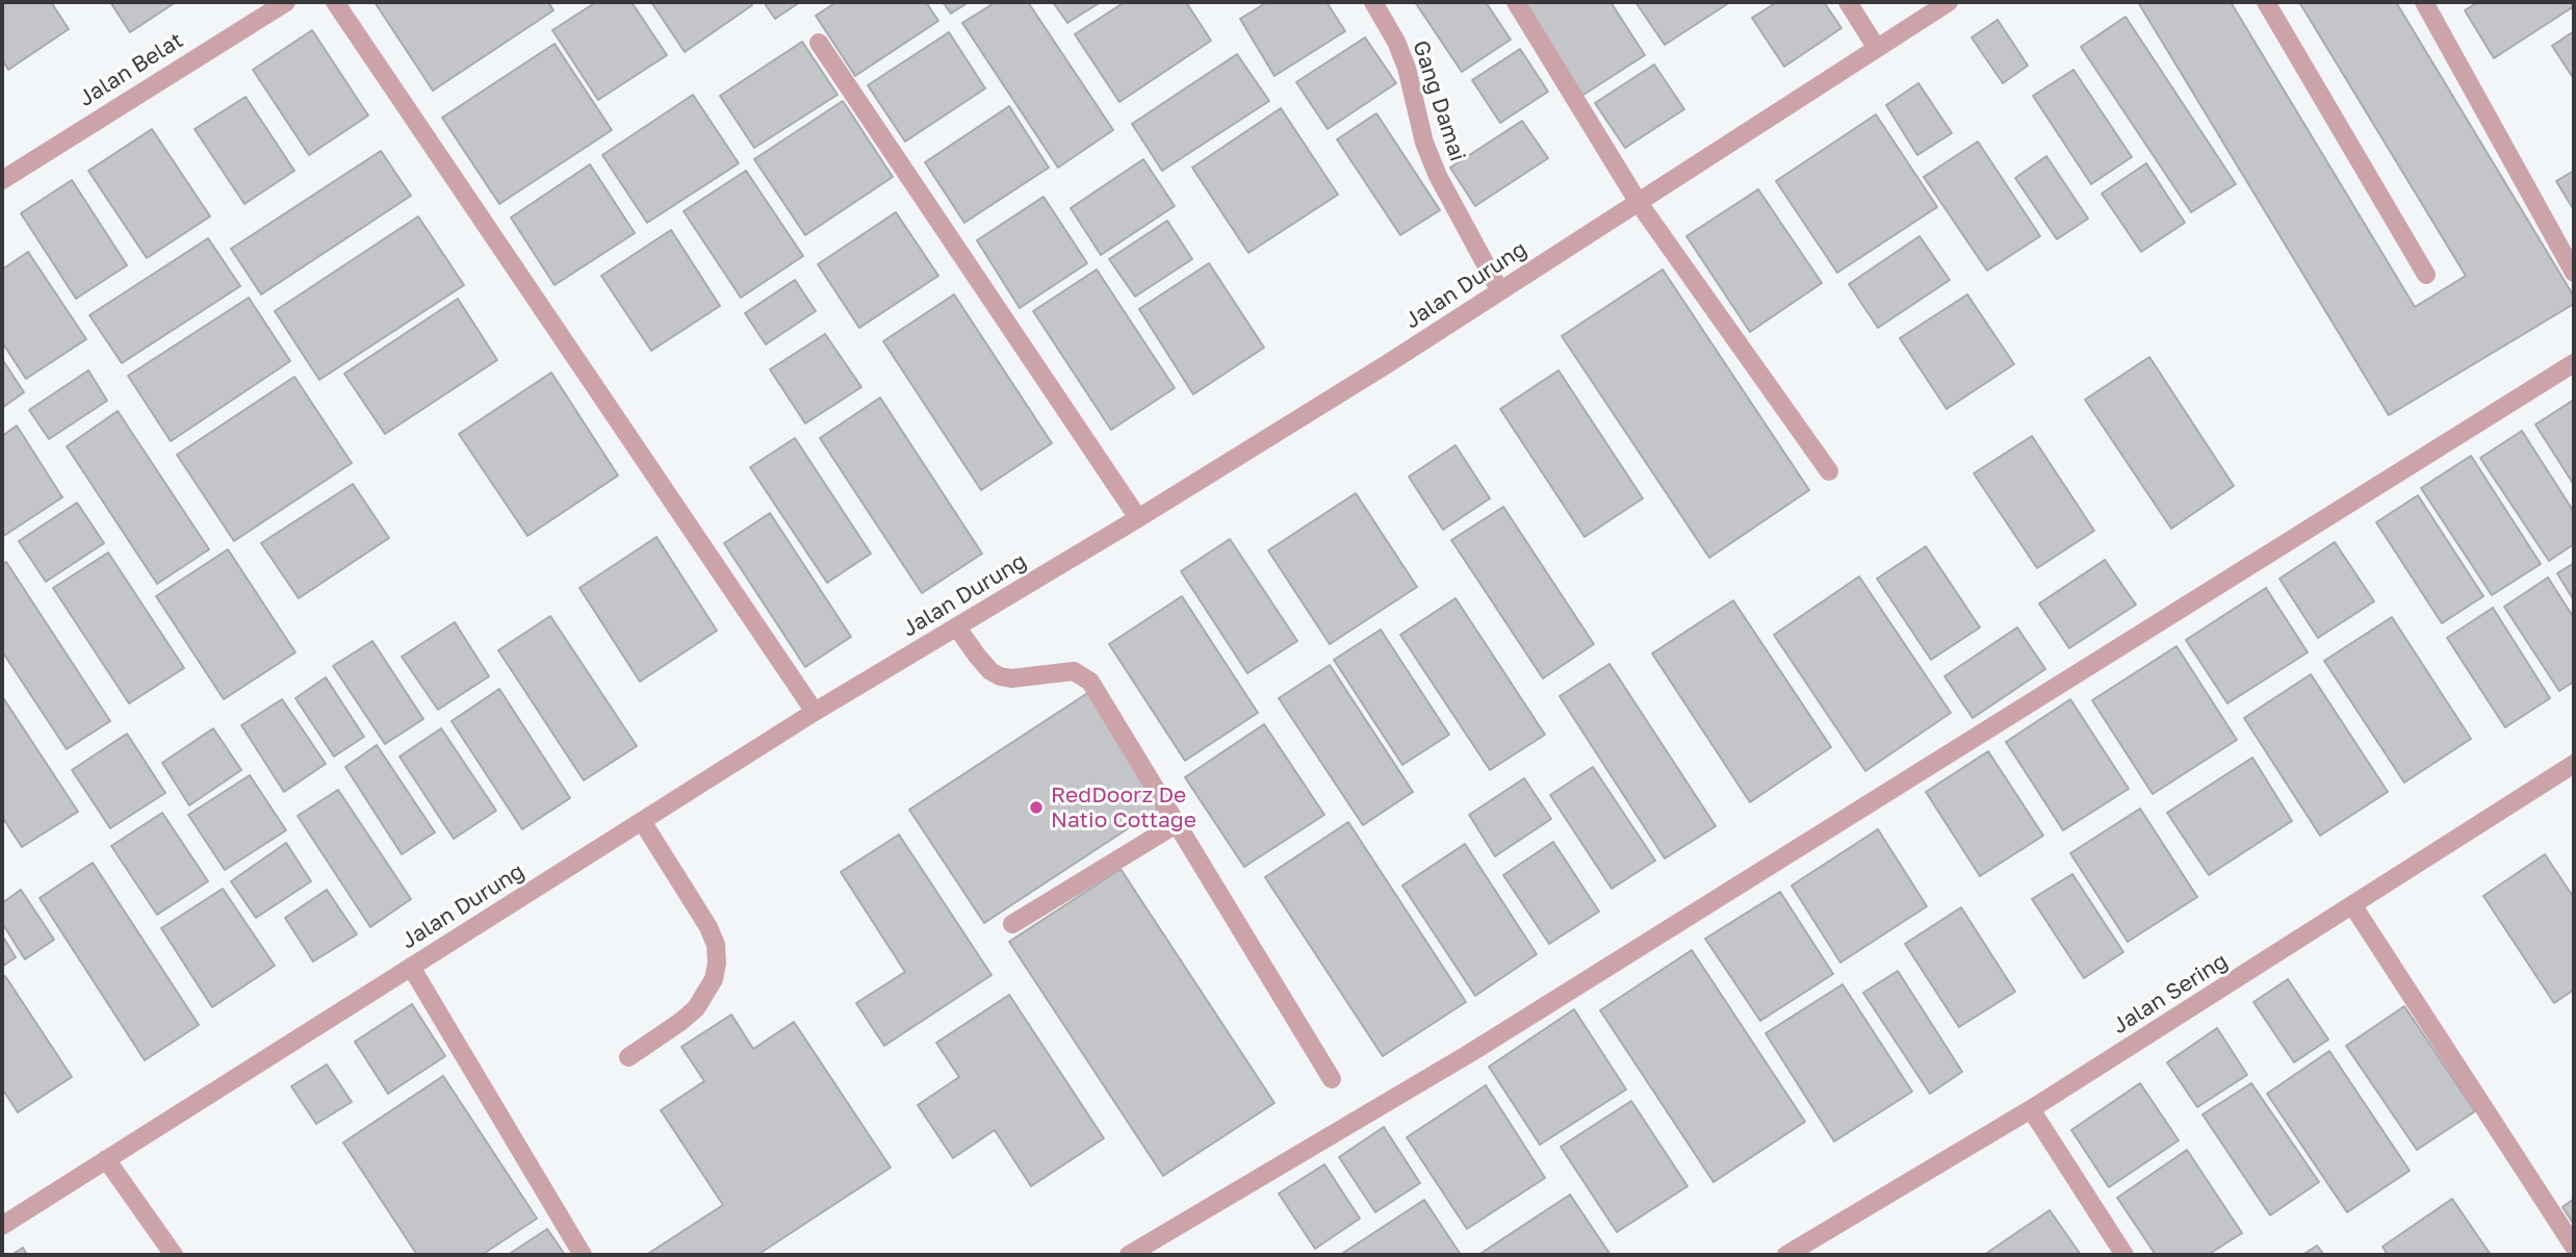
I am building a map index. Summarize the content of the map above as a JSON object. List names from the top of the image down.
{
  "streets": {
    "street": [
      "Jalan Belat",
      "Gang Damai",
      "Jalan Durung",
      "Jalan Sering"
    ]
  },
  "crossings": [
    ["Gang Damai", "Jalan Durung"]
  ],
  "places": ["RedDoorz De Natio Cottage"]
}
